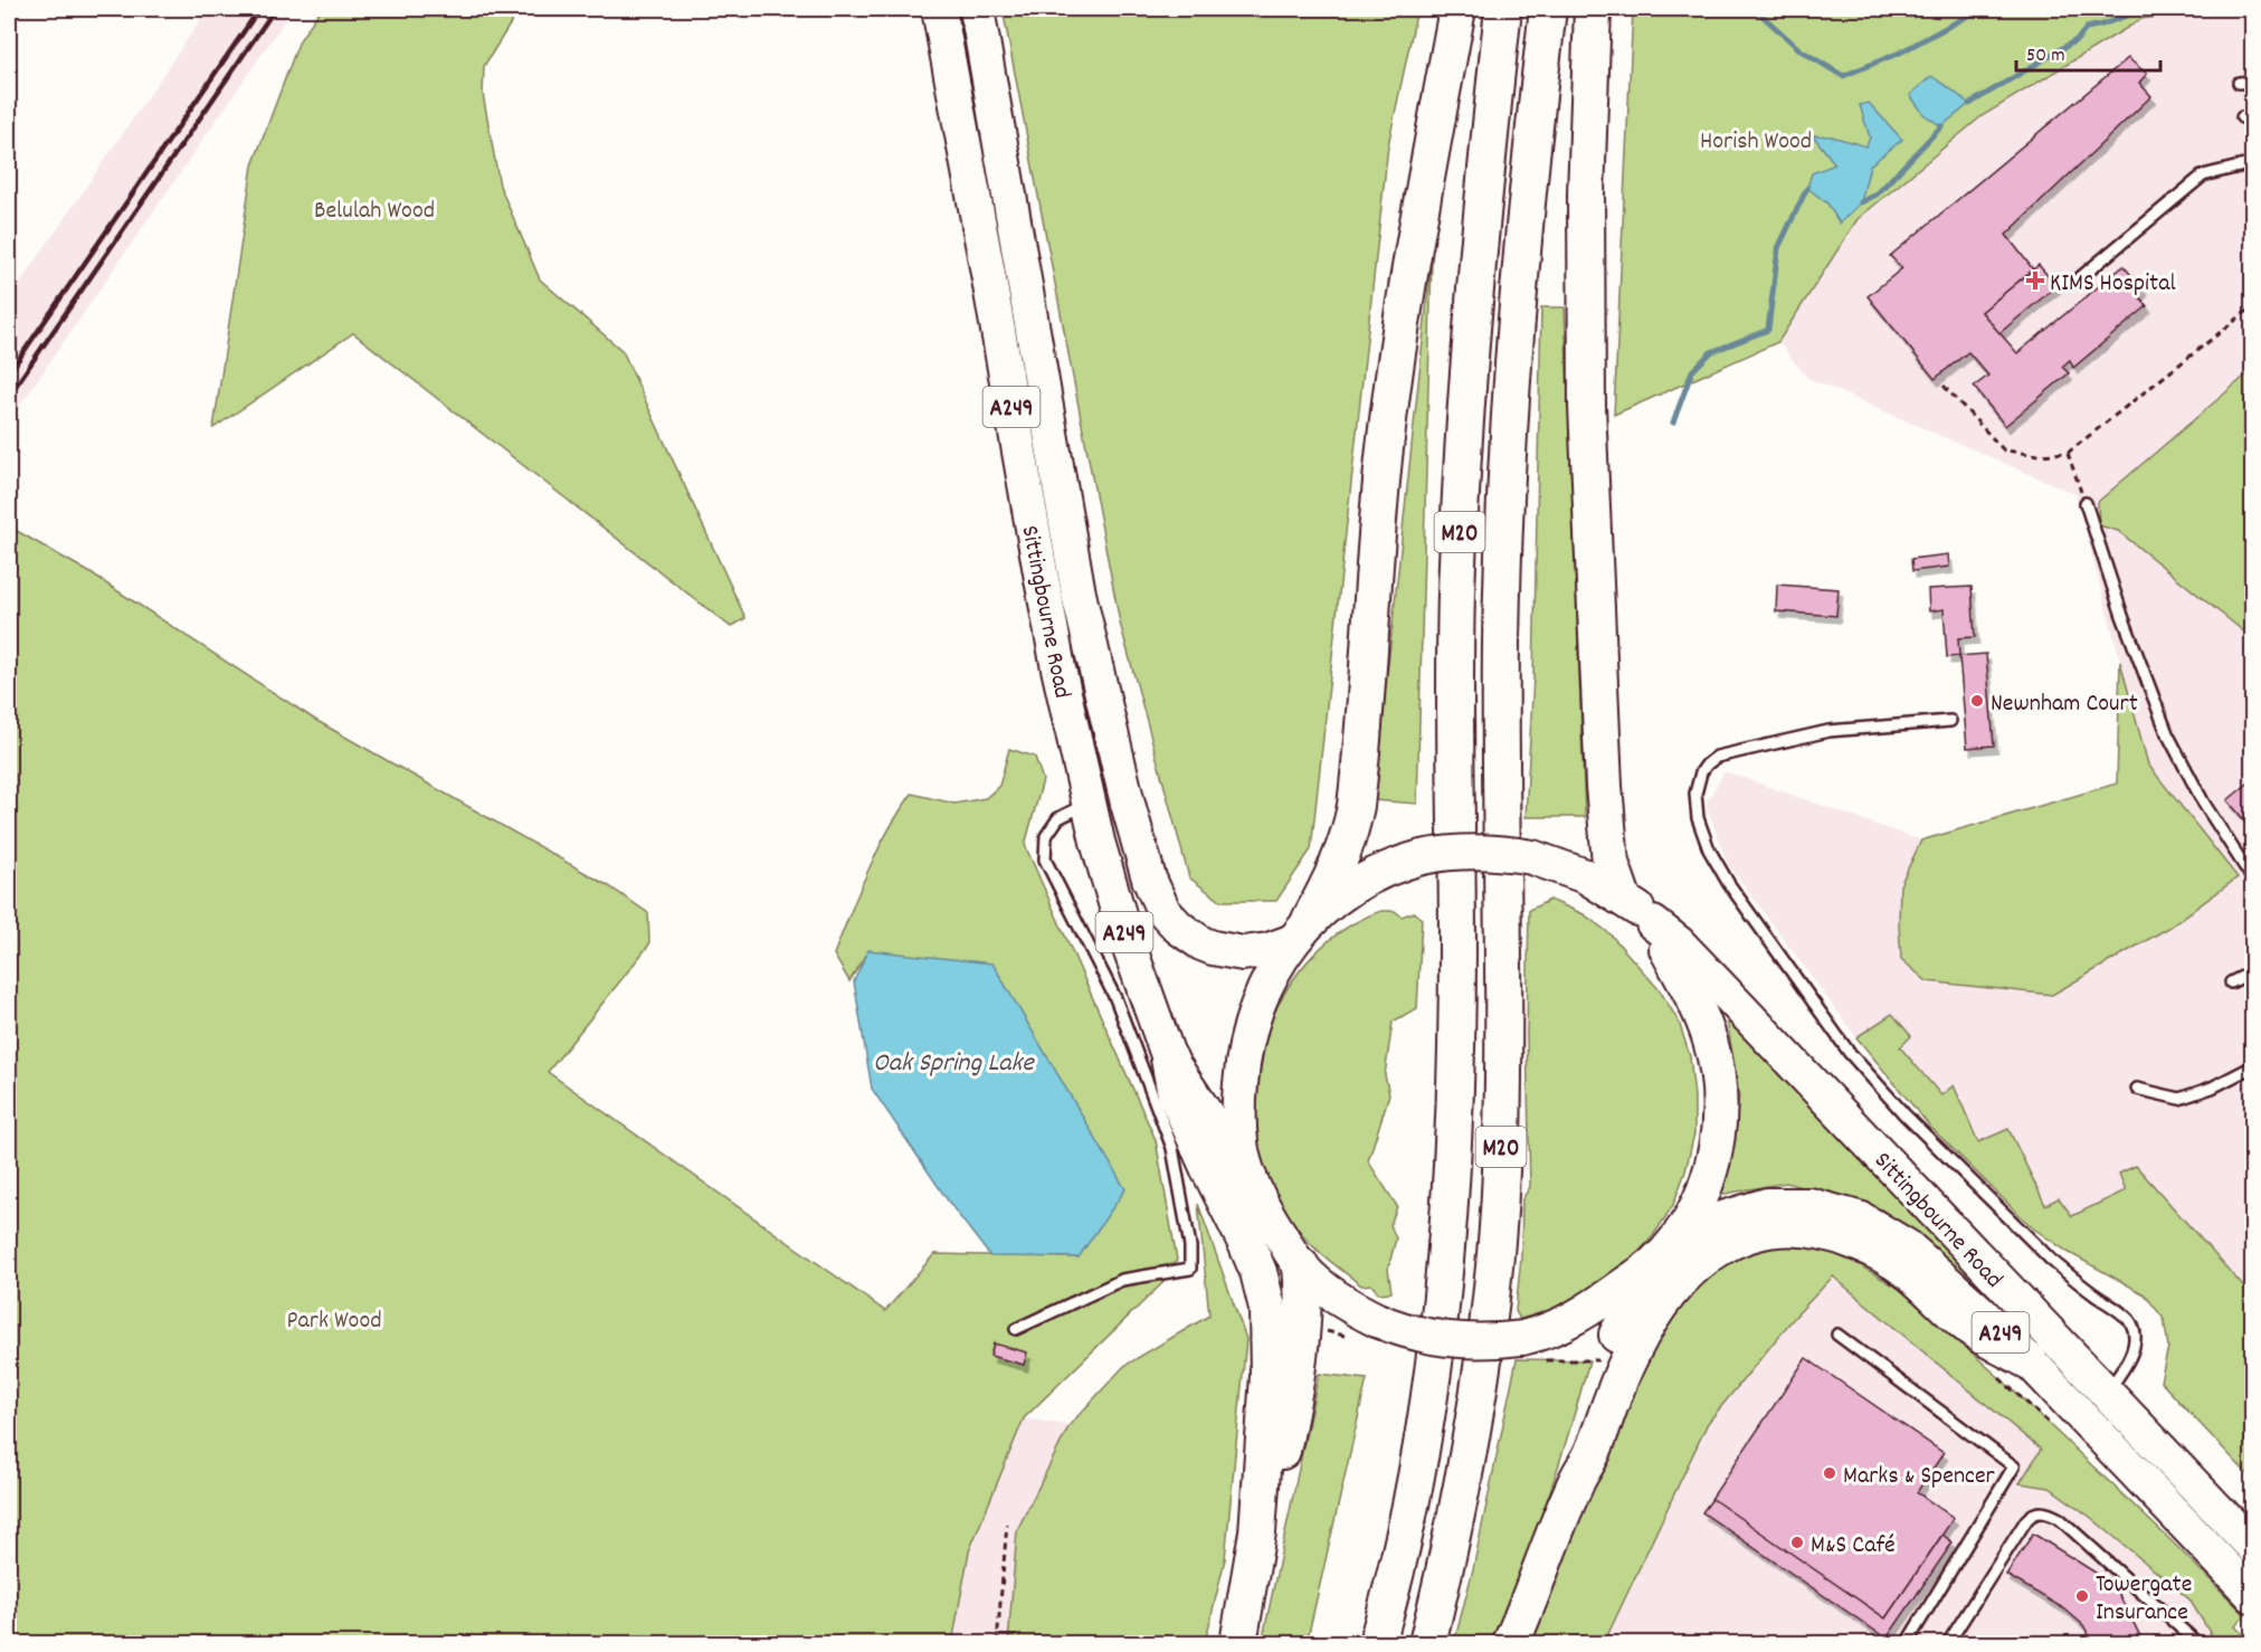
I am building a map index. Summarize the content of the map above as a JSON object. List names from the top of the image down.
{
  "streets": {
    "highway": ["A249", "M20", "Sittingbourne Road"]
  },
  "water": ["Oak Spring Lake"],
  "parks": ["Horish Wood", "Belulah Wood", "Park Wood"],
  "places": {
    "health": ["KIMS Hospital"],
    "other": [
      "Newnham Court",
      "Marks & Spencer",
      "M&S Café",
      "Towergate Insurance"
    ]
  },
  "scale_bar": "50 m"
}
